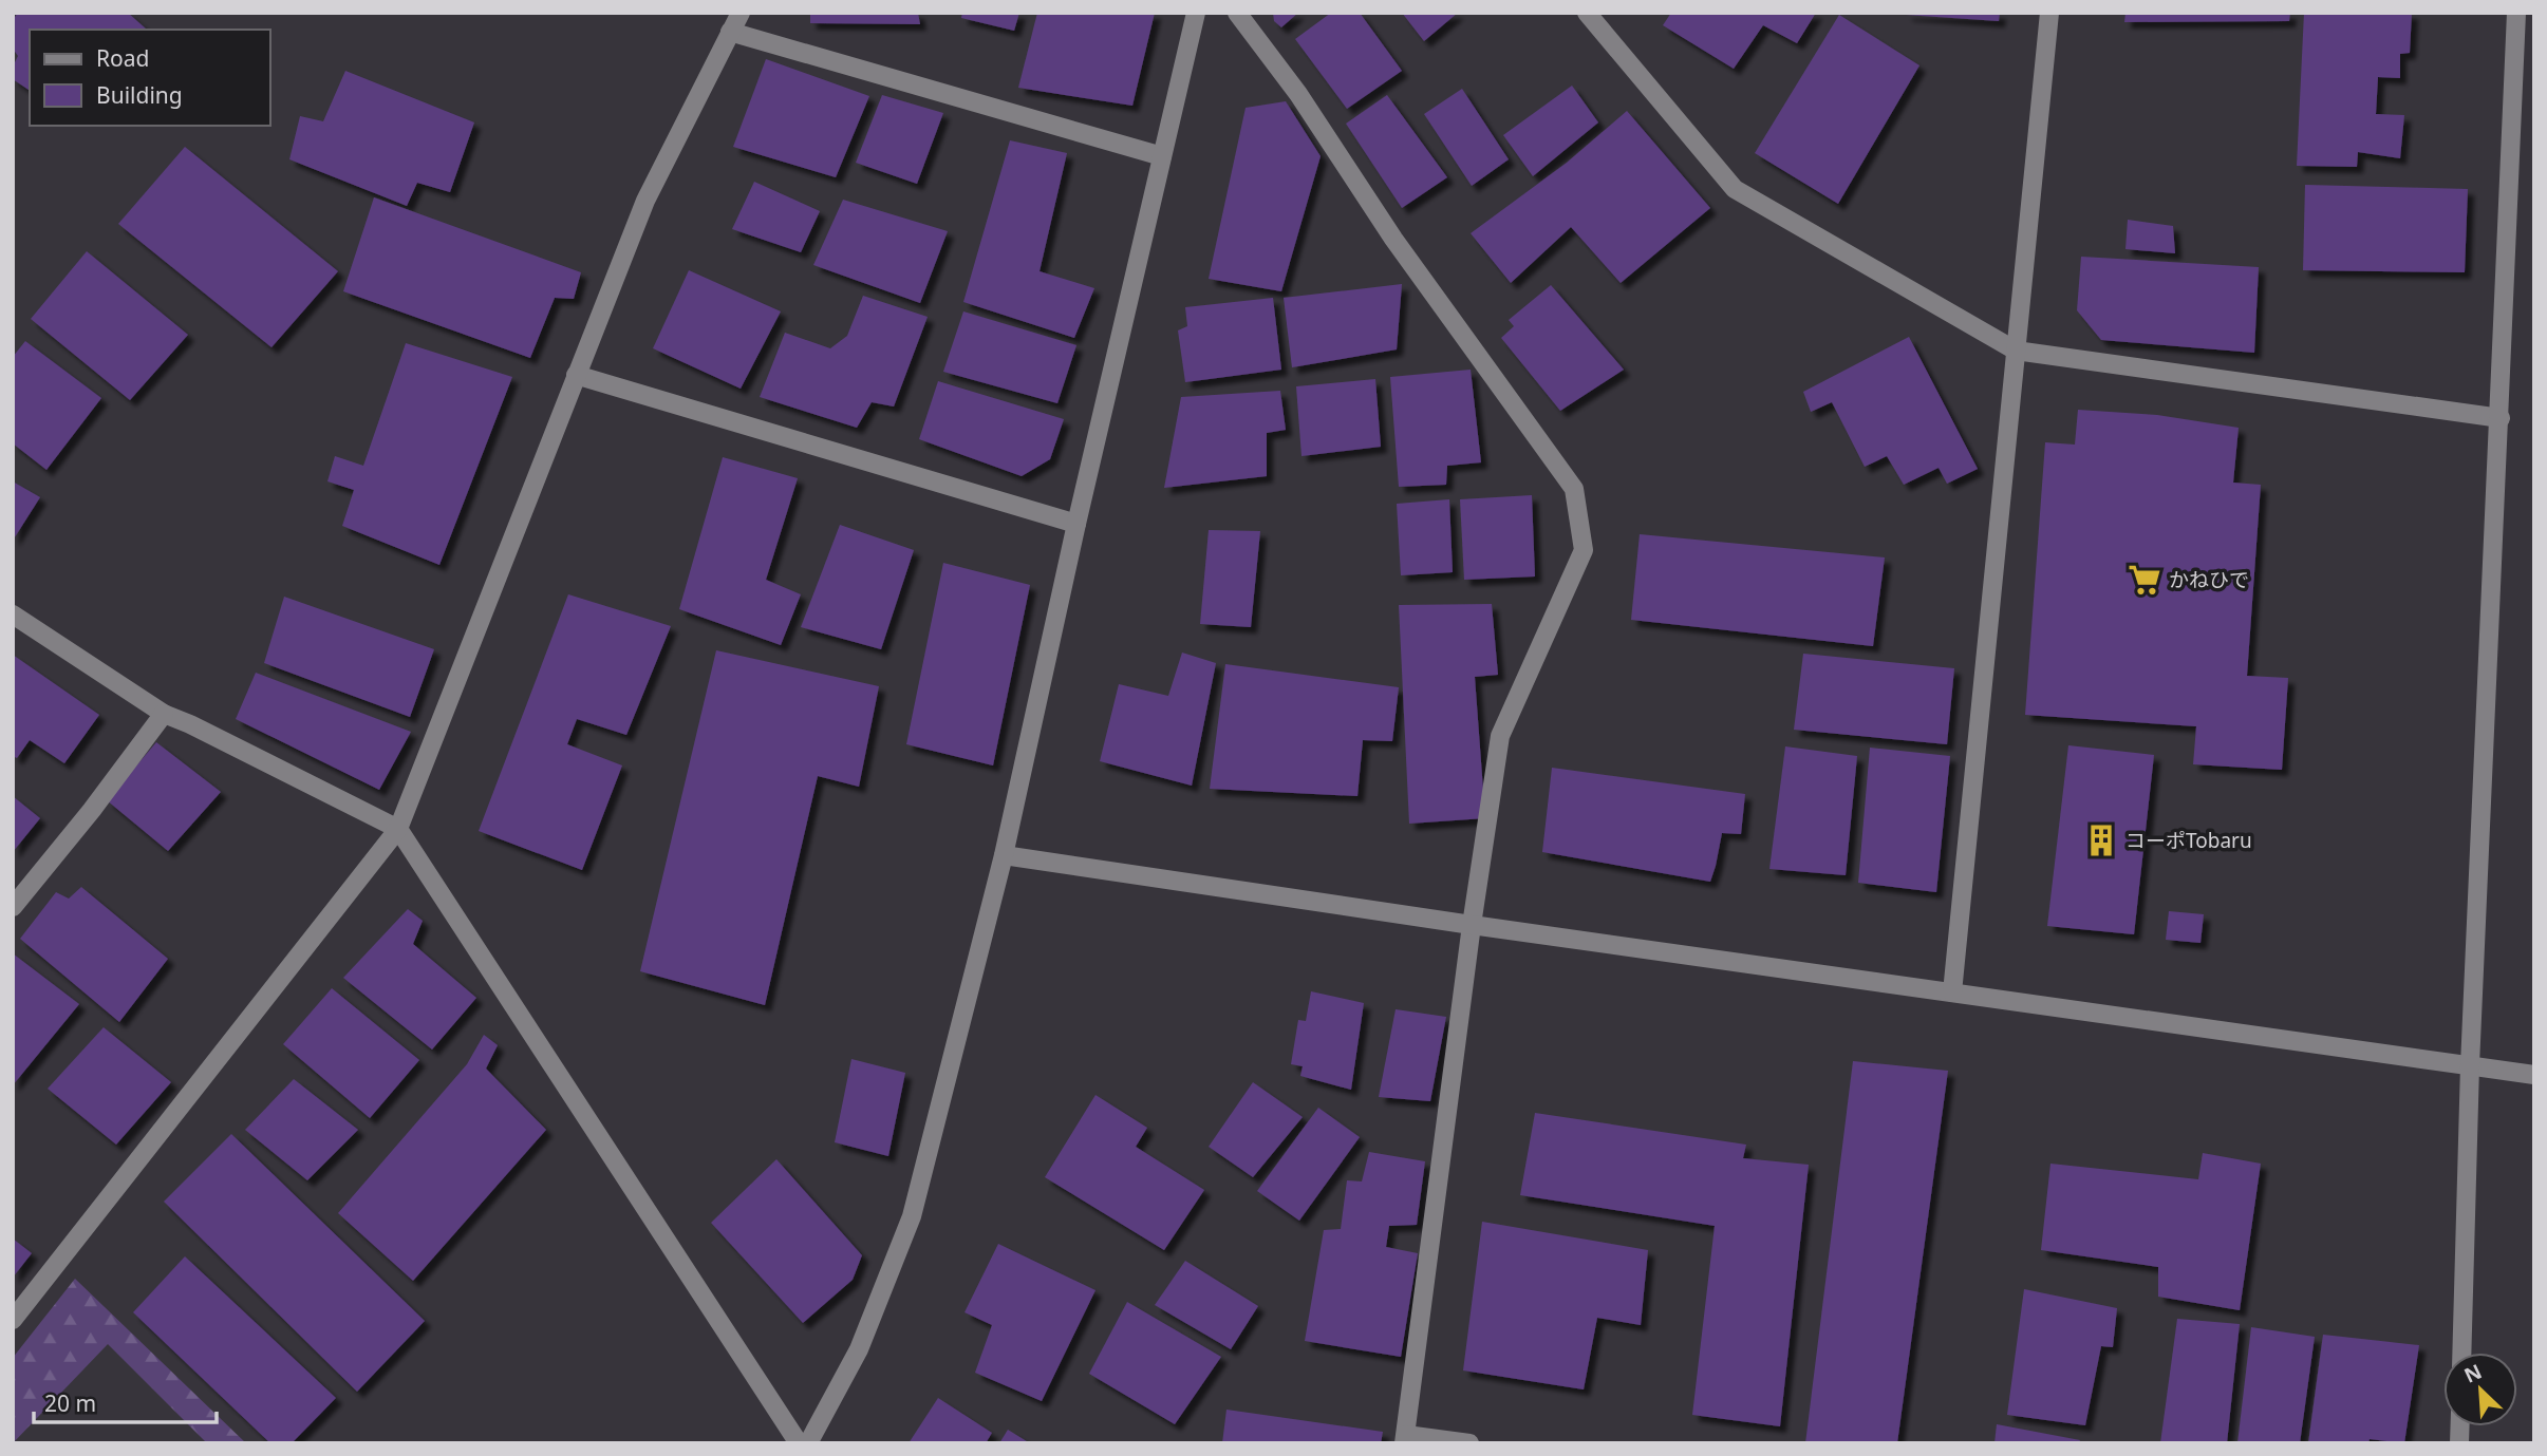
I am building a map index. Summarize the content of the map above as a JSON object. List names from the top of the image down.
{
  "places": {
    "supermarket": ["かねひで"],
    "building": ["コーポTobaru"]
  },
  "legend": ["Road", "Building"],
  "scale_bar": "20 m",
  "north": "top left"
}
